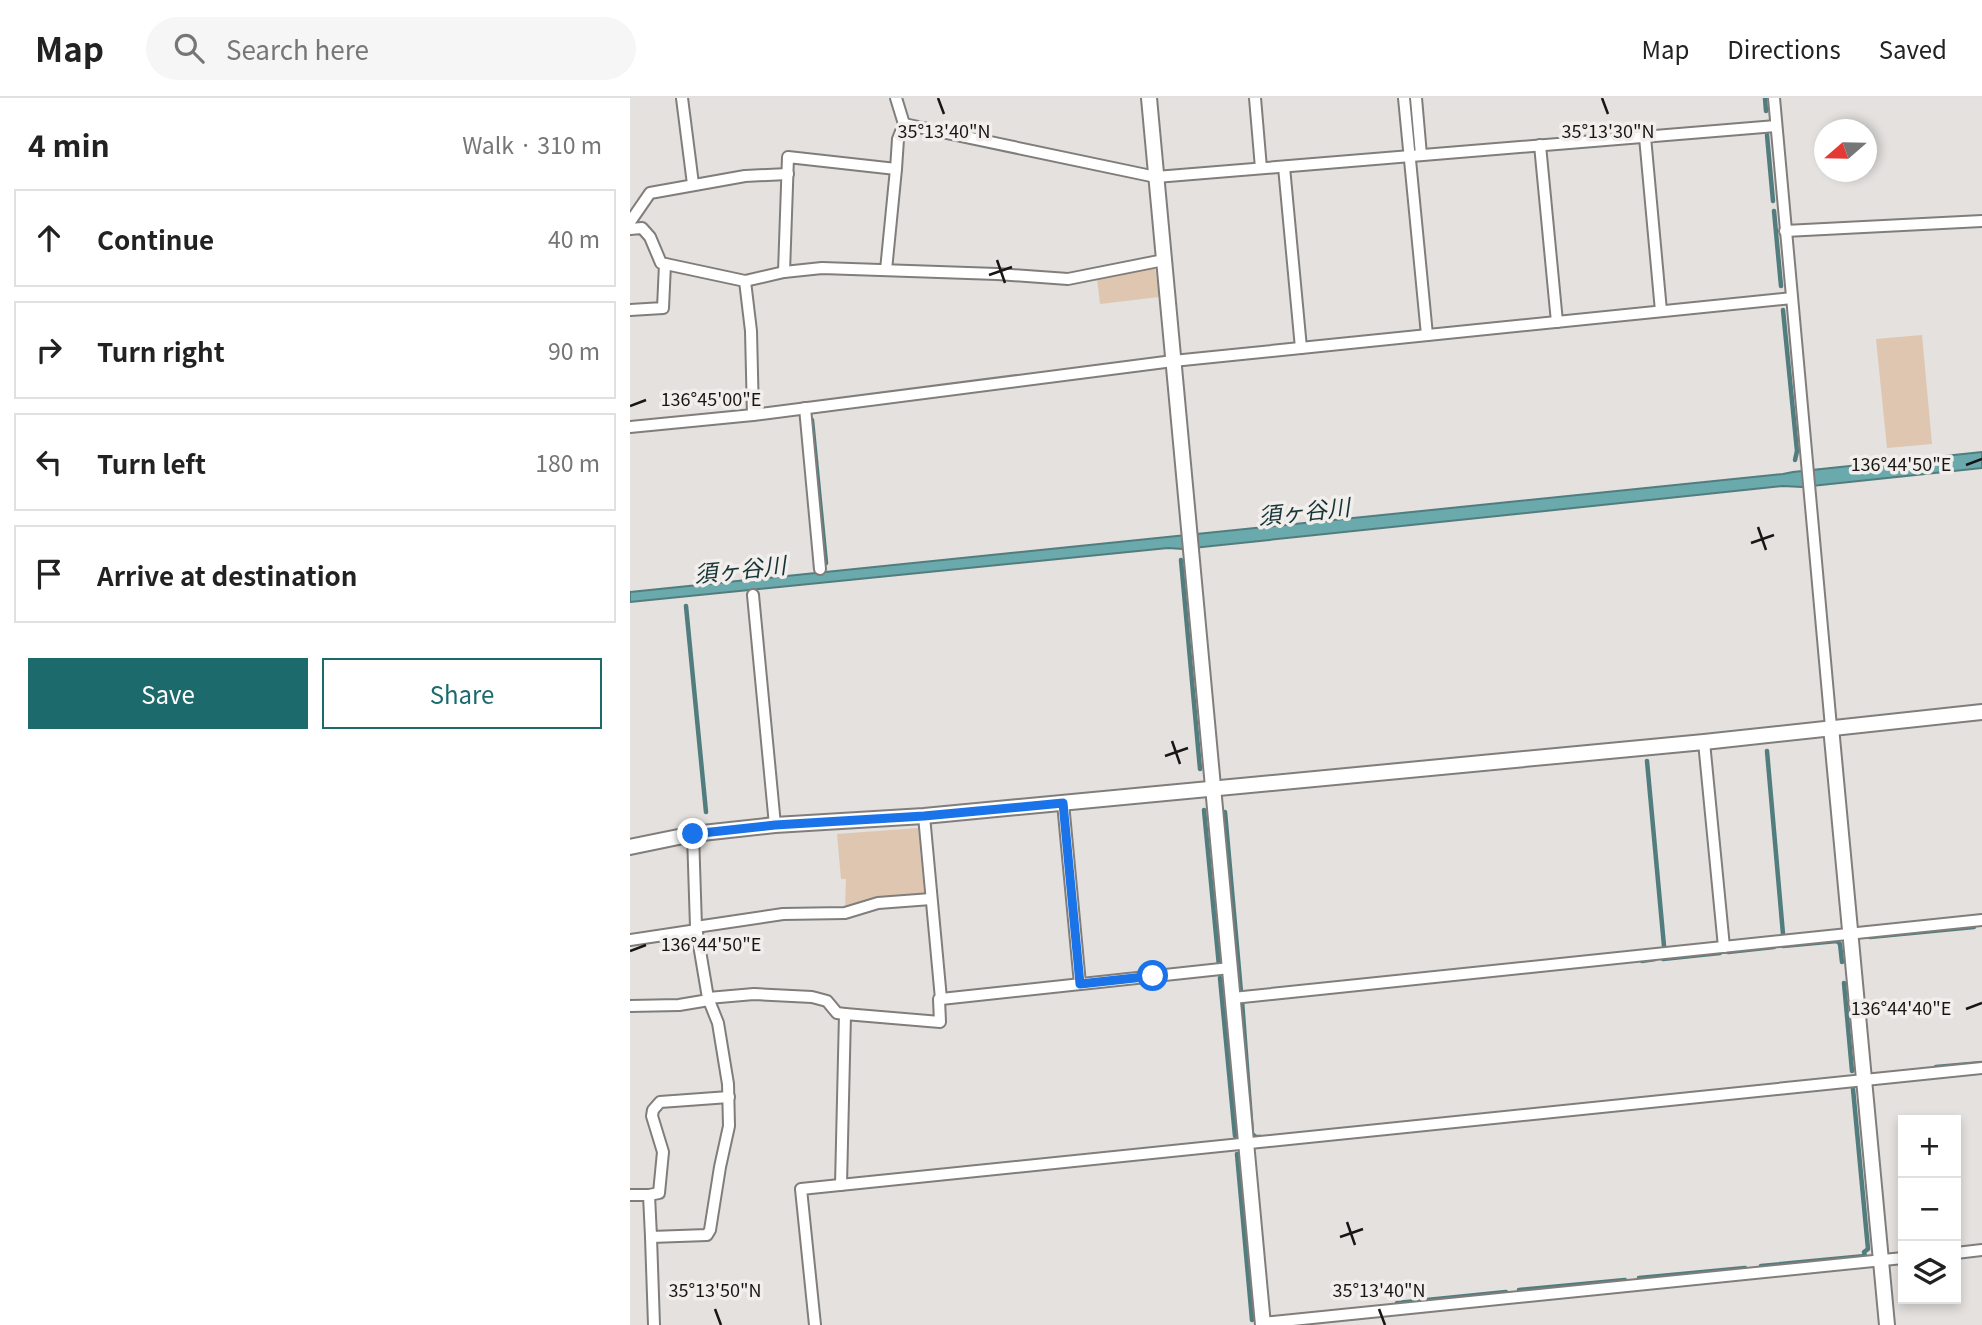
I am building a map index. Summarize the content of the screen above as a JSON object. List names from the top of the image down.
{
  "water": ["須ヶ谷川"],
  "north": "left",
  "page": {
    "header": "Map",
    "search": "Search here",
    "nav": ["Map", "Directions", "Saved"],
    "heading": ["4 min", "Walk · 310 m"],
    "list": [
      ["Continue", "40 m"],
      ["Turn right", "90 m"],
      ["Turn left", "180 m"],
      "Arrive at destination"
    ],
    "buttons": ["Save", "Share"],
    "map_buttons": ["+", "−"]
  },
  "coordinates": [
    "35°13'40\"N",
    "35°13'30\"N",
    "136°45'00\"E",
    "136°44'50\"E",
    "136°44'40\"E",
    "35°13'50\"N"
  ]
}
